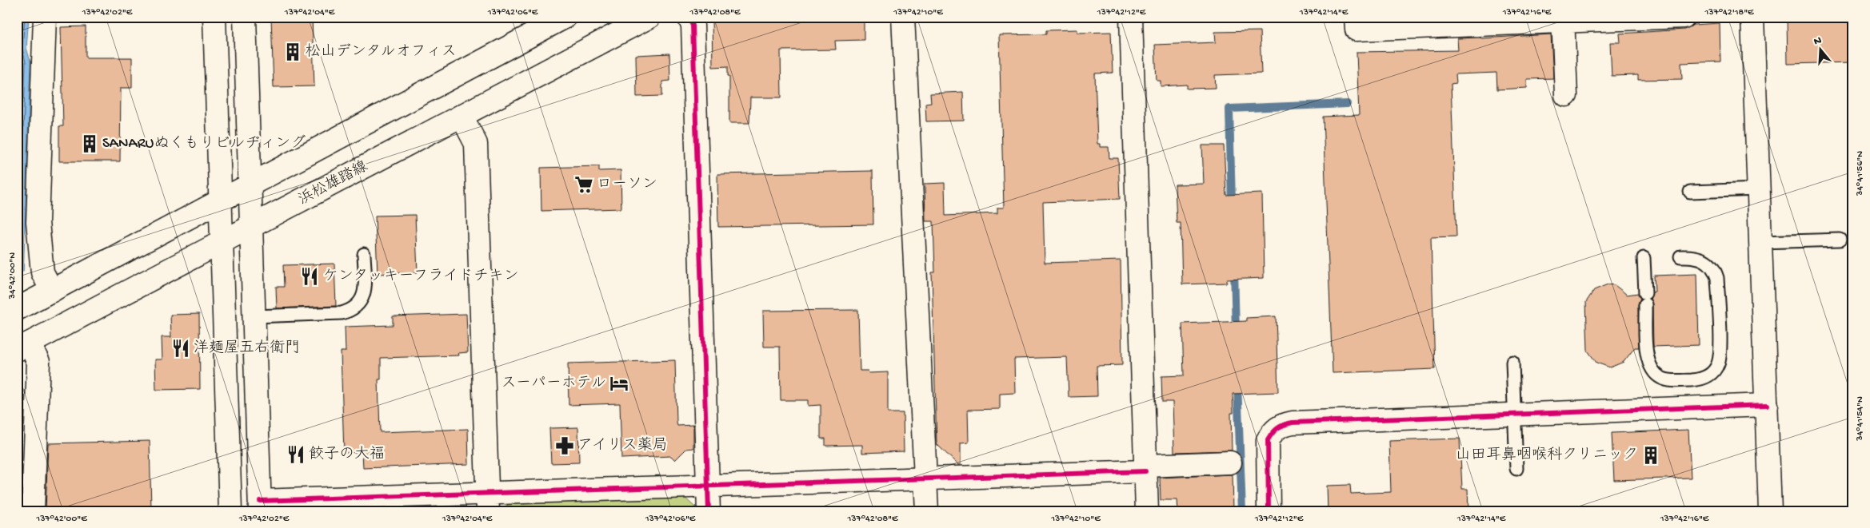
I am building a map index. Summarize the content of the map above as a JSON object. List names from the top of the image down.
{
  "streets": {
    "street": ["浜松雄踏線"]
  },
  "places": {
    "building": ["松山デンタルオフィス", "SANARUぬくもりビルヂィング", "山田耳鼻咽喉科クリニック"],
    "supermarket": ["ローソン"],
    "restaurant": ["ケンタッキーフライドチキン", "洋麺屋五右衛門", "餃子の大福"],
    "hotel": ["スーパーホテル"],
    "pharmacy": ["アイリス薬局"]
  },
  "north": "top",
  "coordinates": [
    "137°42'02\"E",
    "137°42'04\"E",
    "137°42'06\"E",
    "137°42'08\"E",
    "137°42'10\"E",
    "137°42'12\"E",
    "137°42'14\"E",
    "137°42'16\"E",
    "137°42'18\"E",
    "34°41'56\"N",
    "34°42'00\"N",
    "34°41'54\"N",
    "137°42'00\"E"
  ]
}
